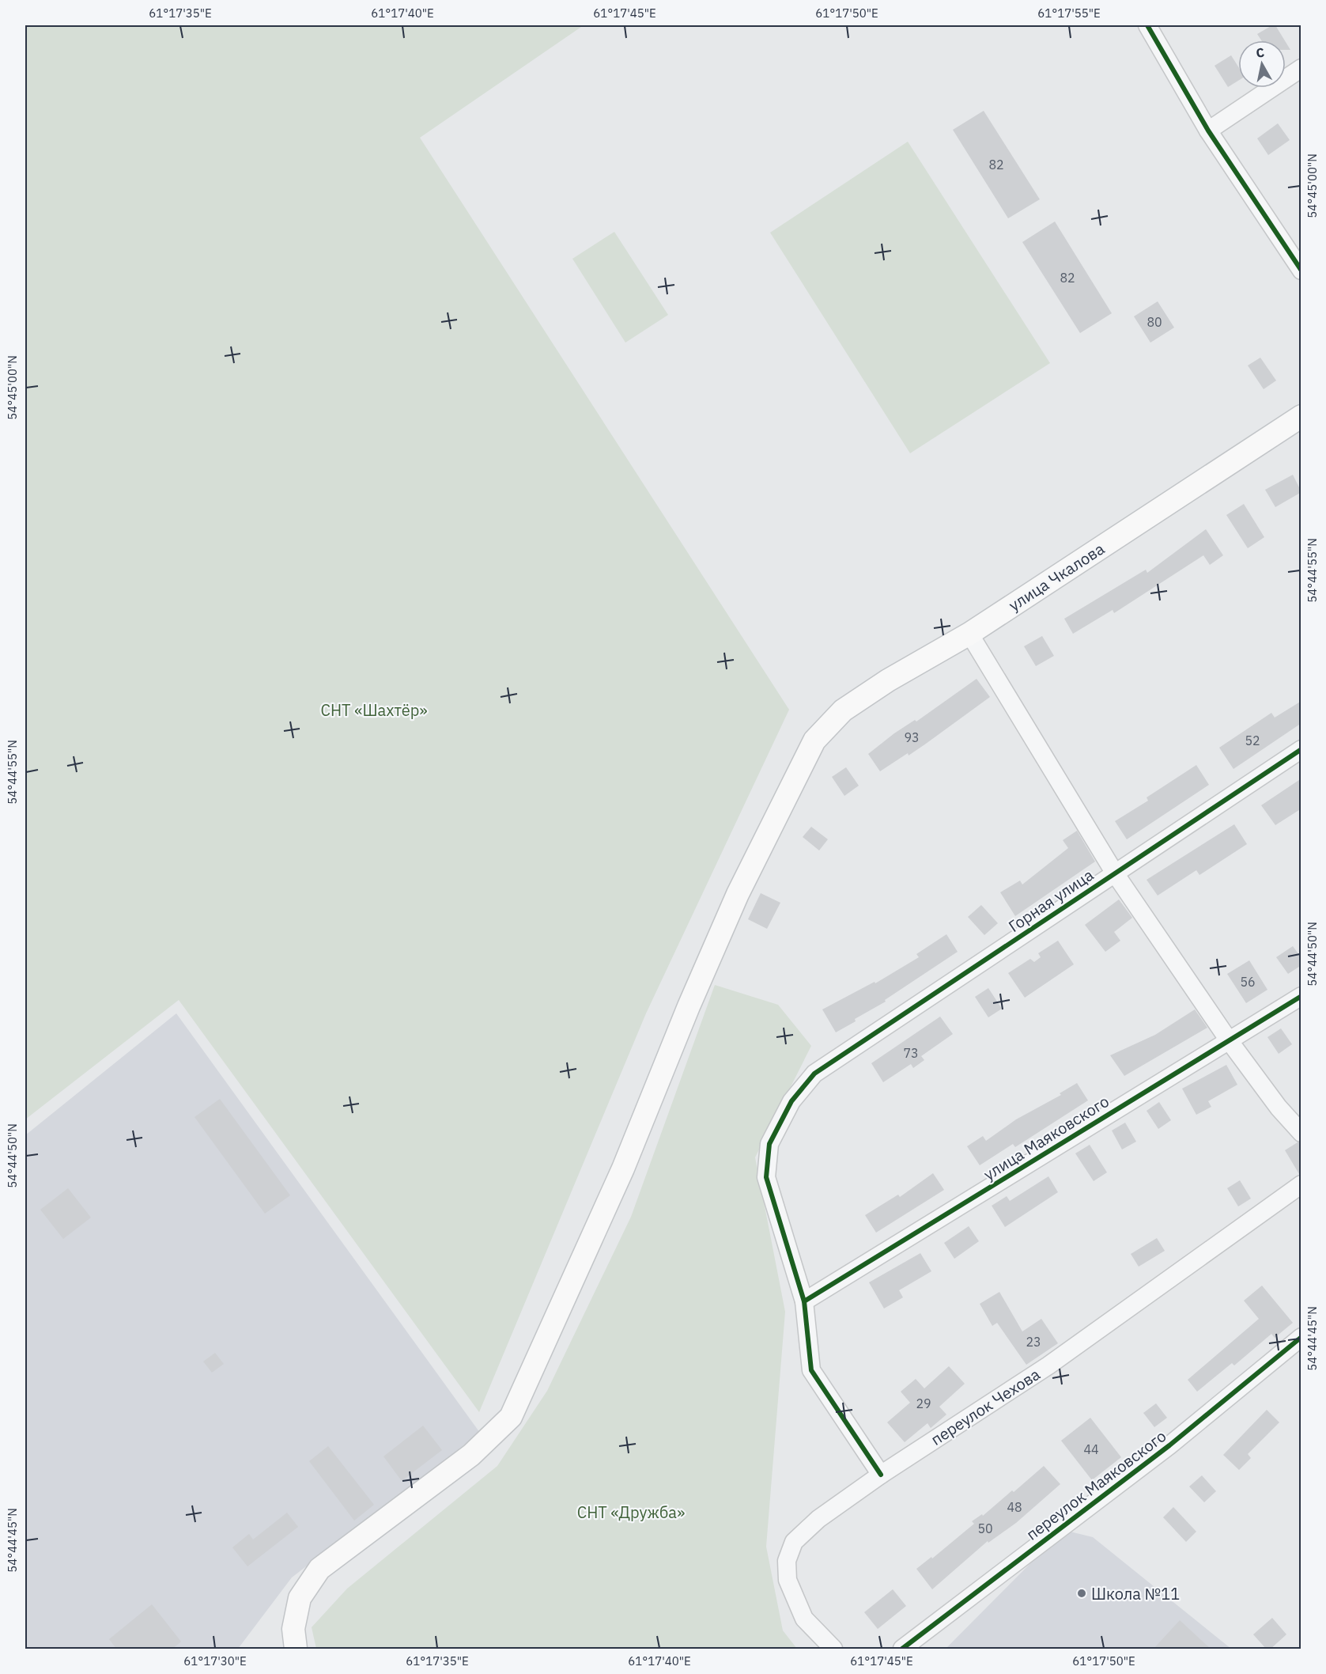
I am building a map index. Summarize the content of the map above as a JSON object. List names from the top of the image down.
{
  "streets": {
    "main road": ["улица Чкалова"],
    "street": [
      "Горная улица",
      "улица Маяковского",
      "переулок Чехова",
      "переулок Маяковского"
    ]
  },
  "crossings": [
    ["Горная улица", "улица Маяковского"],
    ["Горная улица", "переулок Чехова"]
  ],
  "parks": ["СНТ «Шахтёр»", "СНТ «Дружба»"],
  "places": ["Школа №11"],
  "house_numbers": [
    "82",
    "82",
    "80",
    "93",
    "52",
    "56",
    "73",
    "23",
    "29",
    "44",
    "48",
    "50"
  ],
  "north": "top",
  "coordinates": [
    "61°17'35\"E",
    "61°17'40\"E",
    "61°17'45\"E",
    "61°17'50\"E",
    "61°17'55\"E",
    "54°45'00\"N",
    "54°44'55\"N",
    "54°44'50\"N",
    "54°44'45\"N",
    "61°17'30\"E"
  ]
}
